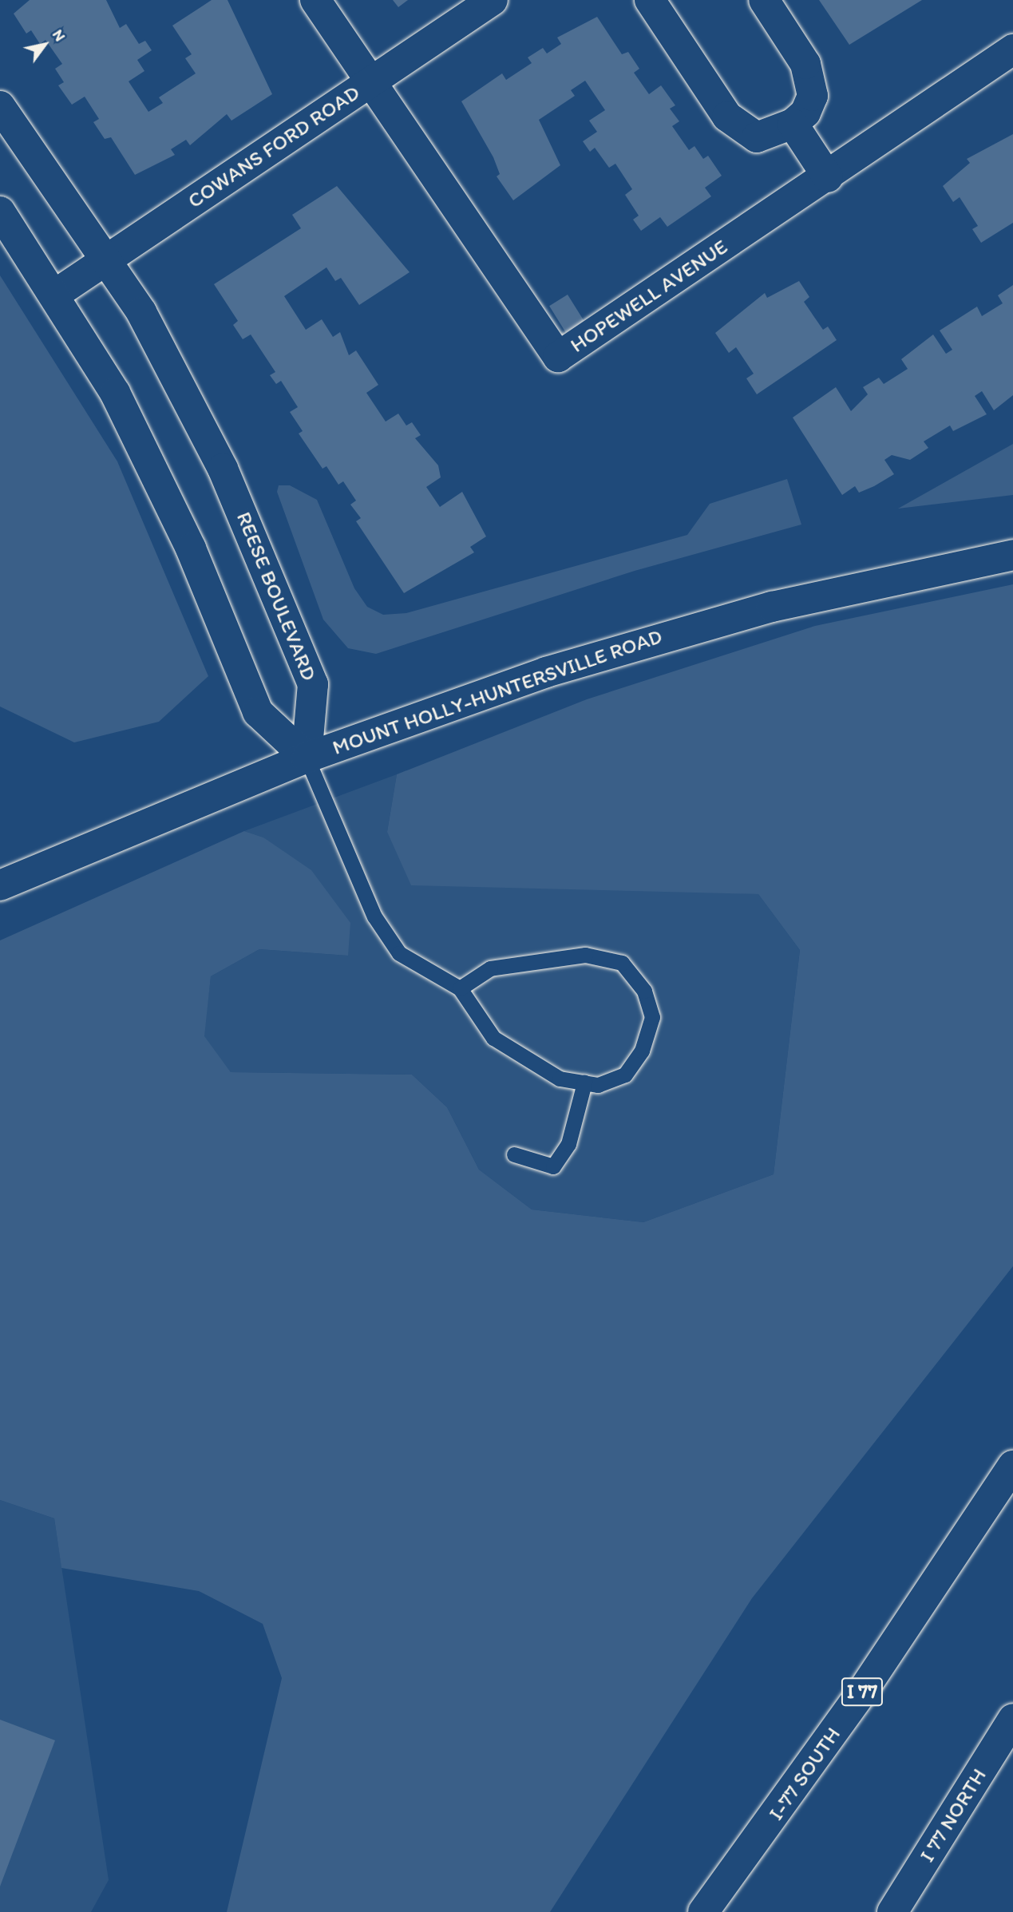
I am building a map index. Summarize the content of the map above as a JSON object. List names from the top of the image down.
{
  "streets": {
    "main road": [
      "COWANS FORD ROAD",
      "HOPEWELL AVENUE",
      "REESE BOULEVARD",
      "MOUNT HOLLY-HUNTERSVILLE ROAD",
      "I 77",
      "I-77 SOUTH",
      "I 77 NORTH"
    ]
  },
  "crossings": [
    ["COWANS FORD ROAD", "HOPEWELL AVENUE"],
    ["COWANS FORD ROAD", "REESE BOULEVARD"],
    ["REESE BOULEVARD", "MOUNT HOLLY-HUNTERSVILLE ROAD"]
  ],
  "north": "top right"
}
